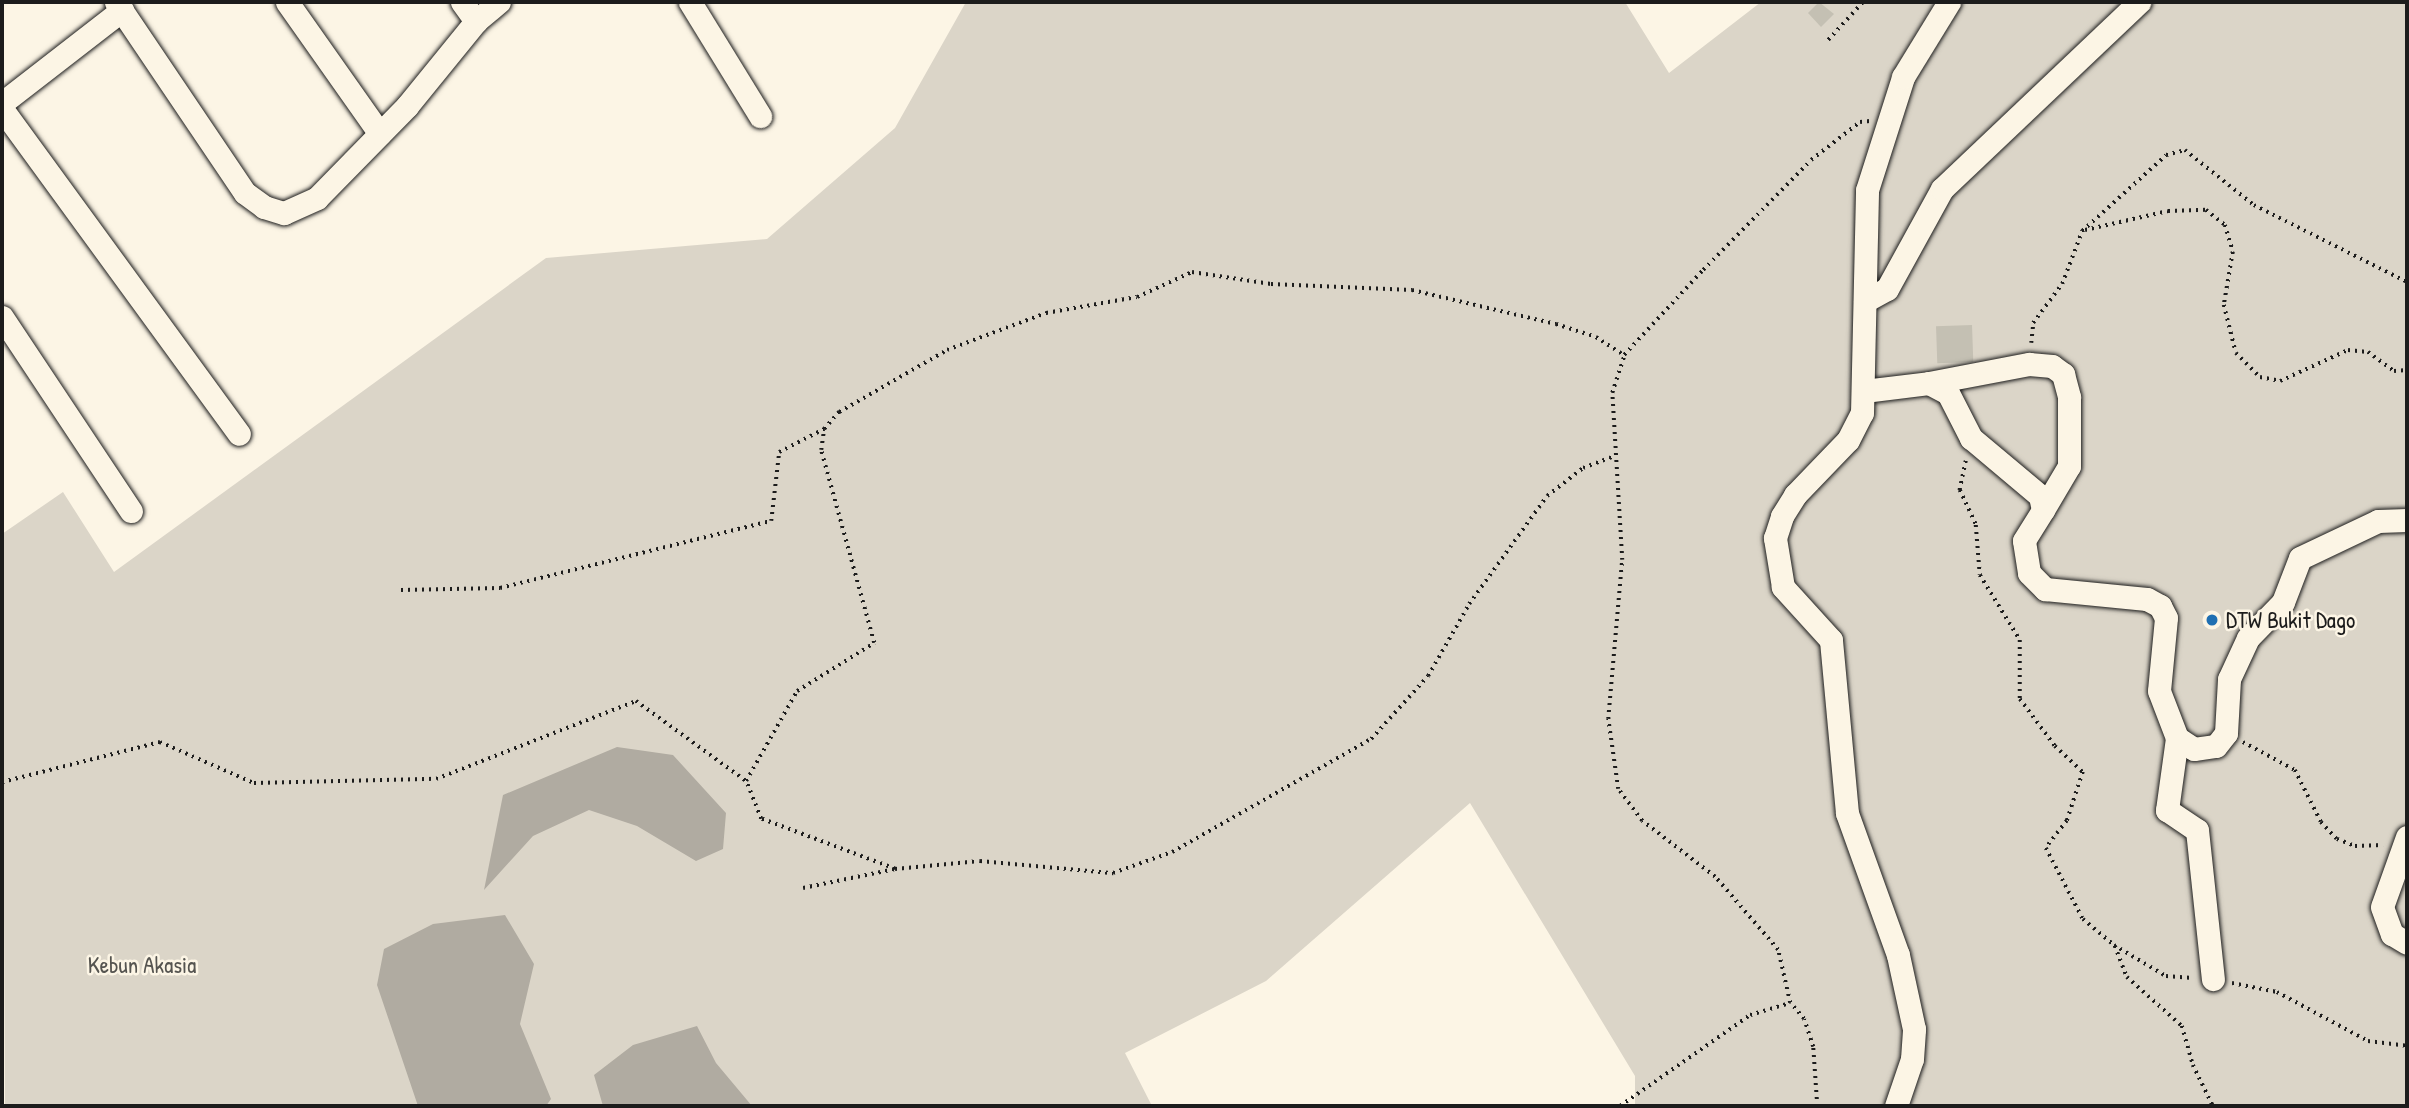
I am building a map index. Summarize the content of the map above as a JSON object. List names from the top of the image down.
{
  "parks": ["Kebun Akasia"],
  "places": ["DTW Bukit Dago"]
}
